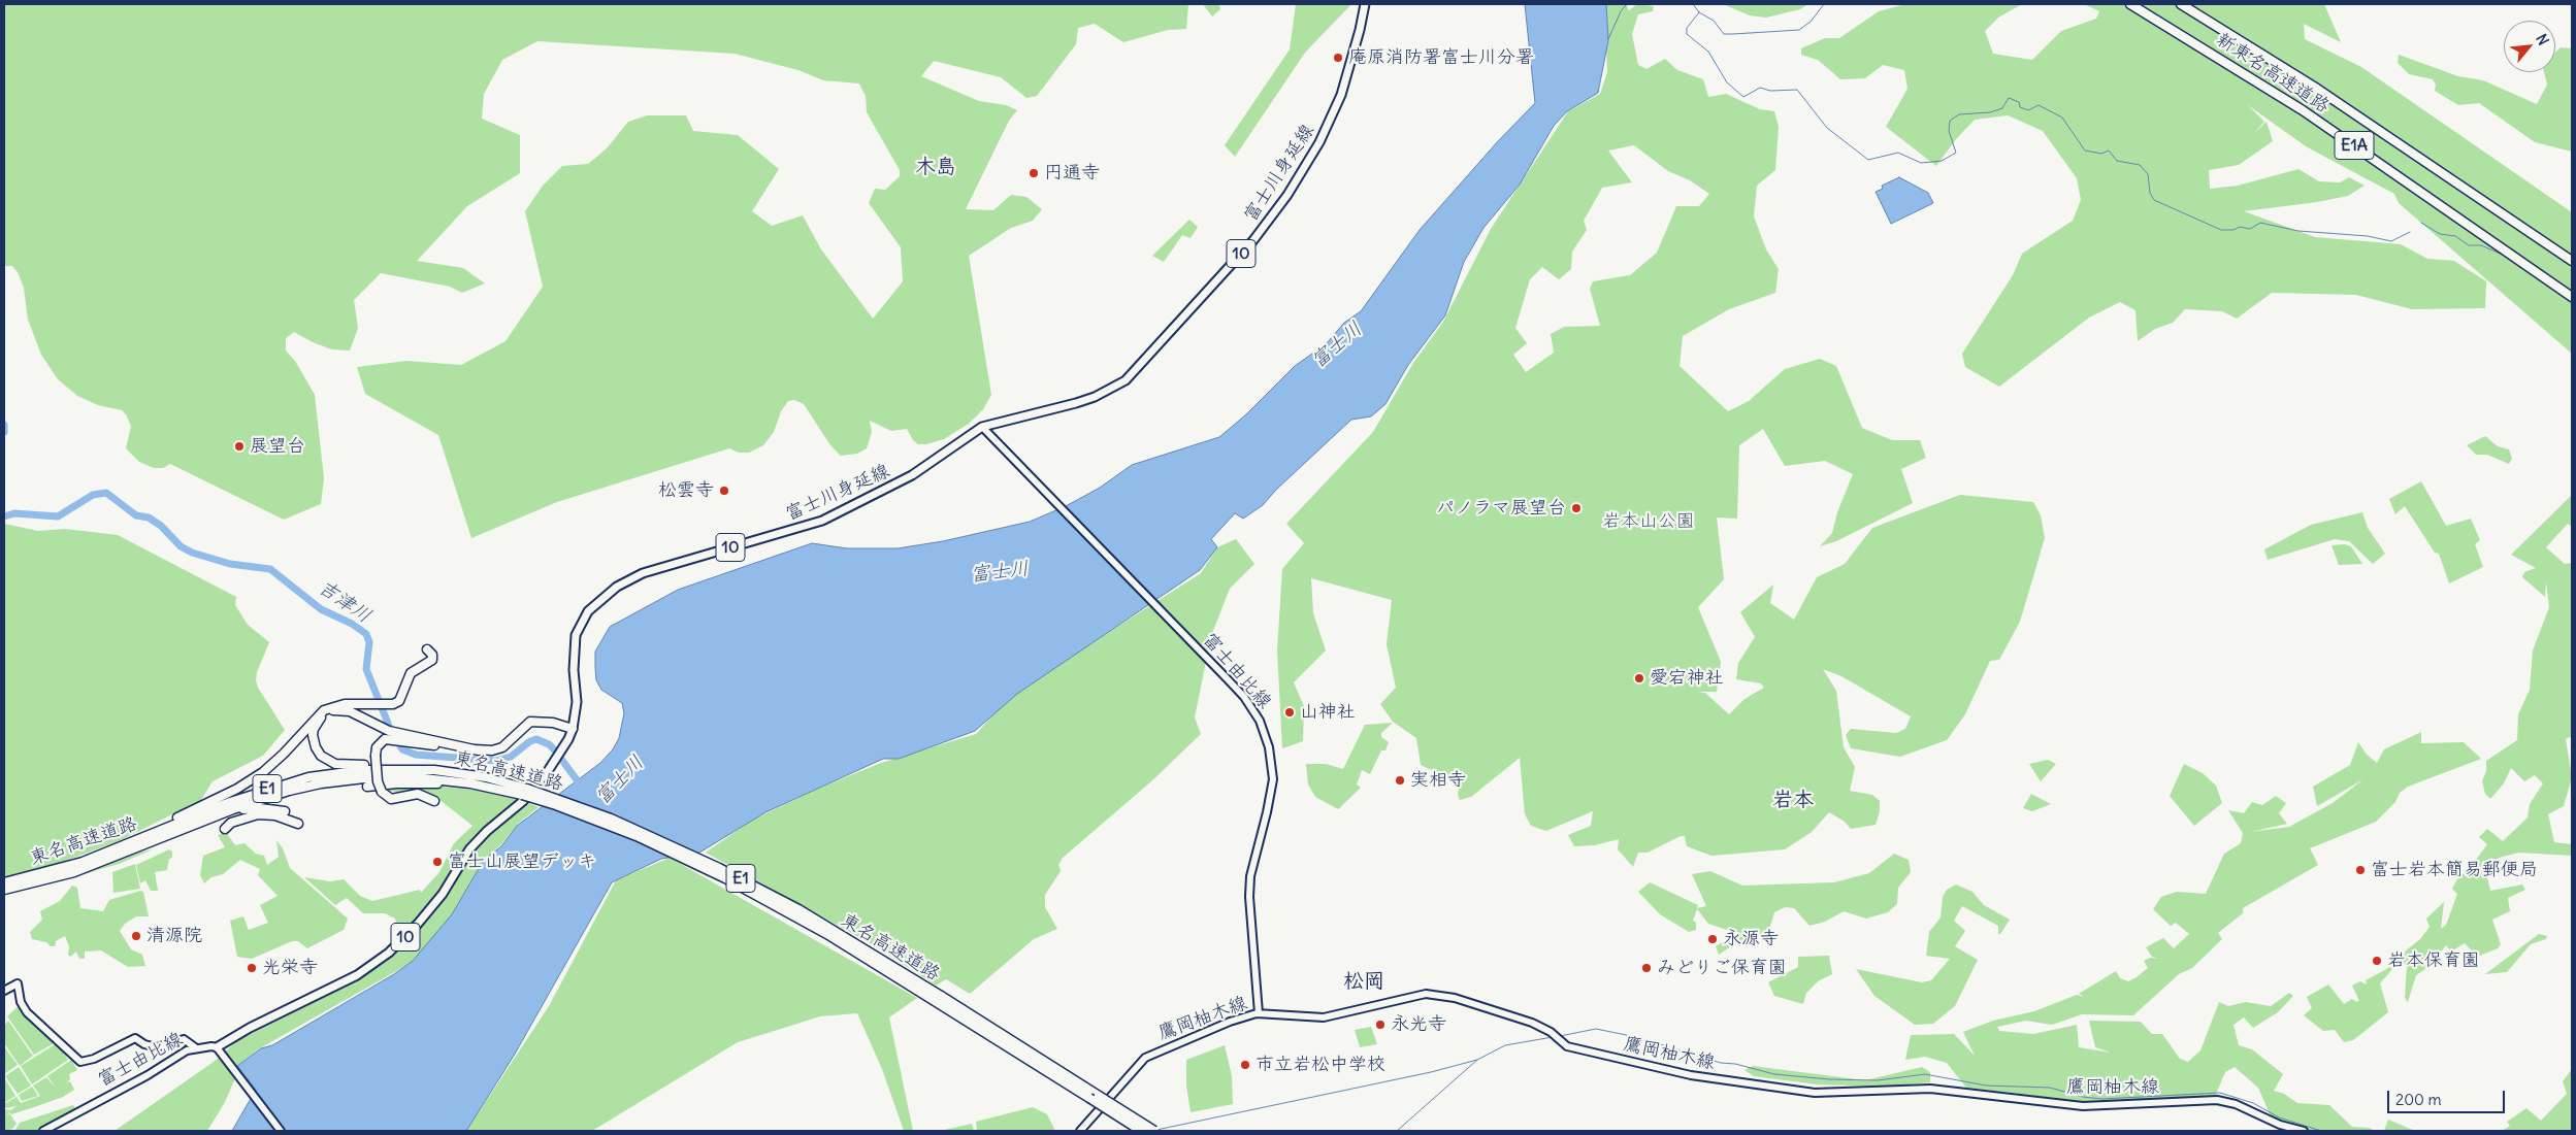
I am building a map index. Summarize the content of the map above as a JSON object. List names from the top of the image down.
{
  "streets": {
    "highway": [
      "新東名高速道路",
      "E1A",
      "東名高速道路",
      "E1"
    ],
    "main road": [
      "富士川身延線",
      "10",
      "富士由比線",
      "鷹岡柚木線"
    ]
  },
  "crossings": [
    ["富士川身延線", "富士由比線"],
    ["富士由比線", "鷹岡柚木線"]
  ],
  "districts": ["木島", "岩本", "松岡"],
  "water": ["富士川", "吉津川"],
  "parks": ["岩本山公園"],
  "places": [
    "庵原消防署富士川分署",
    "円通寺",
    "展望台",
    "松雲寺",
    "パノラマ展望台",
    "愛宕神社",
    "山神社",
    "実相寺",
    "富士山展望デッキ",
    "富士岩本簡易郵便局",
    "清源院",
    "永源寺",
    "岩本保育園",
    "光栄寺",
    "みどりご保育園",
    "永光寺",
    "市立岩松中学校"
  ],
  "scale_bar": "200 m",
  "north": "top right"
}
